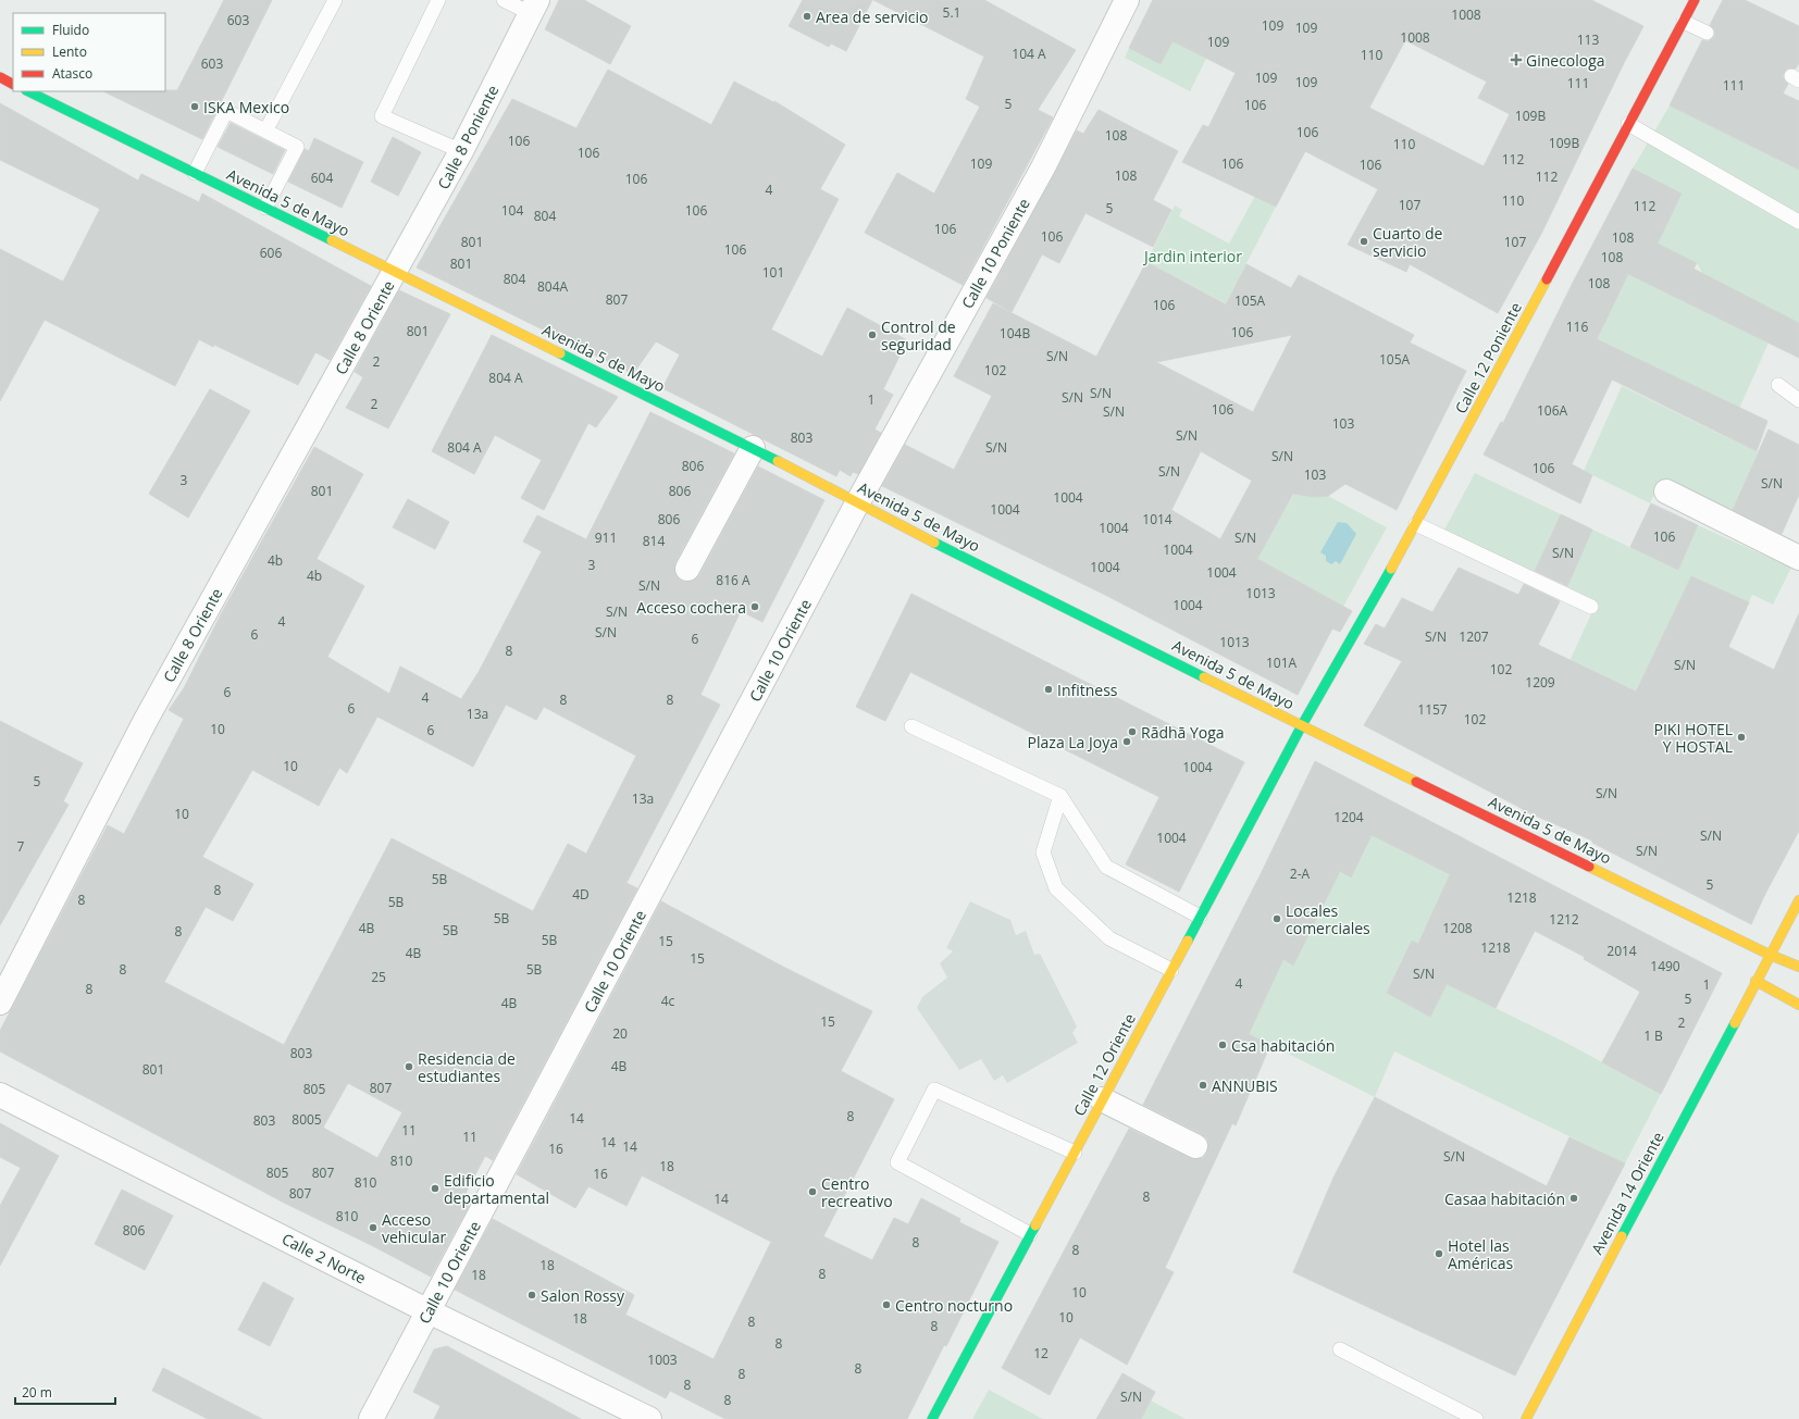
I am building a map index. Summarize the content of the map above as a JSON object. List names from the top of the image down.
{
  "streets": {
    "main road": [
      "Avenida 5 de Mayo",
      "Calle 12 Poniente",
      "Calle 12 Oriente",
      "Avenida 14 Oriente"
    ],
    "street": [
      "Calle 8 Poniente",
      "Calle 10 Poniente",
      "Calle 8 Oriente",
      "Calle 10 Oriente",
      "Calle 2 Norte"
    ]
  },
  "crossings": [
    ["Calle 8 Poniente", "Avenida 5 de Mayo"],
    ["Calle 8 Poniente", "Calle 8 Oriente"],
    ["Avenida 5 de Mayo", "Calle 10 Poniente"],
    ["Avenida 5 de Mayo", "Calle 8 Oriente"],
    ["Avenida 5 de Mayo", "Calle 12 Poniente"],
    ["Avenida 5 de Mayo", "Calle 10 Oriente"],
    ["Avenida 5 de Mayo", "Calle 12 Oriente"],
    ["Avenida 5 de Mayo", "Avenida 14 Oriente"],
    ["Calle 10 Poniente", "Calle 10 Oriente"],
    ["Calle 12 Poniente", "Calle 12 Oriente"],
    ["Calle 10 Oriente", "Calle 2 Norte"]
  ],
  "parks": ["Jardin interior"],
  "places": {
    "other": [
      "Area de servicio",
      "ISKA Mexico",
      "Cuarto de servicio",
      "Control de seguridad",
      "Acceso cochera",
      "Infitness",
      "Rādhā Yoga",
      "PIKI HOTEL Y HOSTAL",
      "Plaza La Joya",
      "Locales comerciales",
      "Csa habitación",
      "Residencia de estudiantes",
      "ANNUBIS",
      "Edificio departamental",
      "Centro recreativo",
      "Casaa habitación",
      "Acceso vehicular",
      "Hotel las Américas",
      "Salon Rossy",
      "Centro nocturno"
    ],
    "health": ["Ginecologa"]
  },
  "house_numbers": [
    "5.1",
    "1008",
    "603",
    "109",
    "109",
    "1008",
    "113",
    "109",
    "104 A",
    "110",
    "603",
    "109",
    "109",
    "111",
    "111",
    "5",
    "106",
    "109B",
    "106",
    "108",
    "106",
    "109B",
    "110",
    "106",
    "112",
    "109",
    "106",
    "106",
    "108",
    "112",
    "604",
    "106",
    "4",
    "110",
    "107",
    "112",
    "5",
    "104",
    "106",
    "804",
    "106",
    "106",
    "108",
    "801",
    "107",
    "106",
    "606",
    "108",
    "801",
    "101",
    "804",
    "108",
    "804A",
    "807",
    "105A",
    "106",
    "116",
    "801",
    "106",
    "104B",
    "S/N",
    "105A",
    "2",
    "102",
    "804 A",
    "S/N",
    "S/N",
    "1",
    "2",
    "106",
    "106A",
    "S/N",
    "103",
    "S/N",
    "803",
    "804 A",
    "S/N",
    "S/N",
    "806",
    "106",
    "S/N",
    "103",
    "3",
    "S/N",
    "801",
    "806",
    "1004",
    "1004",
    "806",
    "1014",
    "1004",
    "106",
    "911",
    "S/N",
    "814",
    "1004",
    "S/N",
    "4b",
    "3",
    "1004",
    "1004",
    "4b",
    "816 A",
    "S/N",
    "1013",
    "1004",
    "S/N",
    "4",
    "S/N",
    "6",
    "S/N",
    "1207",
    "6",
    "1013",
    "8",
    "101A",
    "S/N",
    "102",
    "1209",
    "6",
    "4",
    "8",
    "8",
    "6",
    "1157",
    "13a",
    "102",
    "10",
    "6",
    "10",
    "1004",
    "5",
    "S/N",
    "13a",
    "10",
    "1204",
    "S/N",
    "1004",
    "7",
    "S/N",
    "2-A",
    "5B",
    "5",
    "8",
    "4D",
    "1218",
    "8",
    "5B",
    "5B",
    "1212",
    "4B",
    "1208",
    "5B",
    "8",
    "5B",
    "15",
    "1218",
    "2014",
    "4B",
    "15",
    "1490",
    "8",
    "5B",
    "S/N",
    "25",
    "4",
    "1",
    "8",
    "5",
    "4c",
    "4B",
    "15",
    "2",
    "20",
    "1 B",
    "803",
    "4B",
    "801",
    "807",
    "805",
    "8",
    "14",
    "8005",
    "803",
    "11",
    "11",
    "14",
    "14",
    "16",
    "S/N",
    "810",
    "18",
    "805",
    "807",
    "16",
    "810",
    "807",
    "8",
    "14",
    "810",
    "806",
    "8",
    "8",
    "18",
    "8",
    "18",
    "10",
    "10",
    "18",
    "8",
    "8",
    "8",
    "12",
    "1003",
    "8",
    "8",
    "8",
    "S/N",
    "8"
  ],
  "legend": ["Fluido", "Lento", "Atasco"],
  "scale_bar": "20 m"
}
